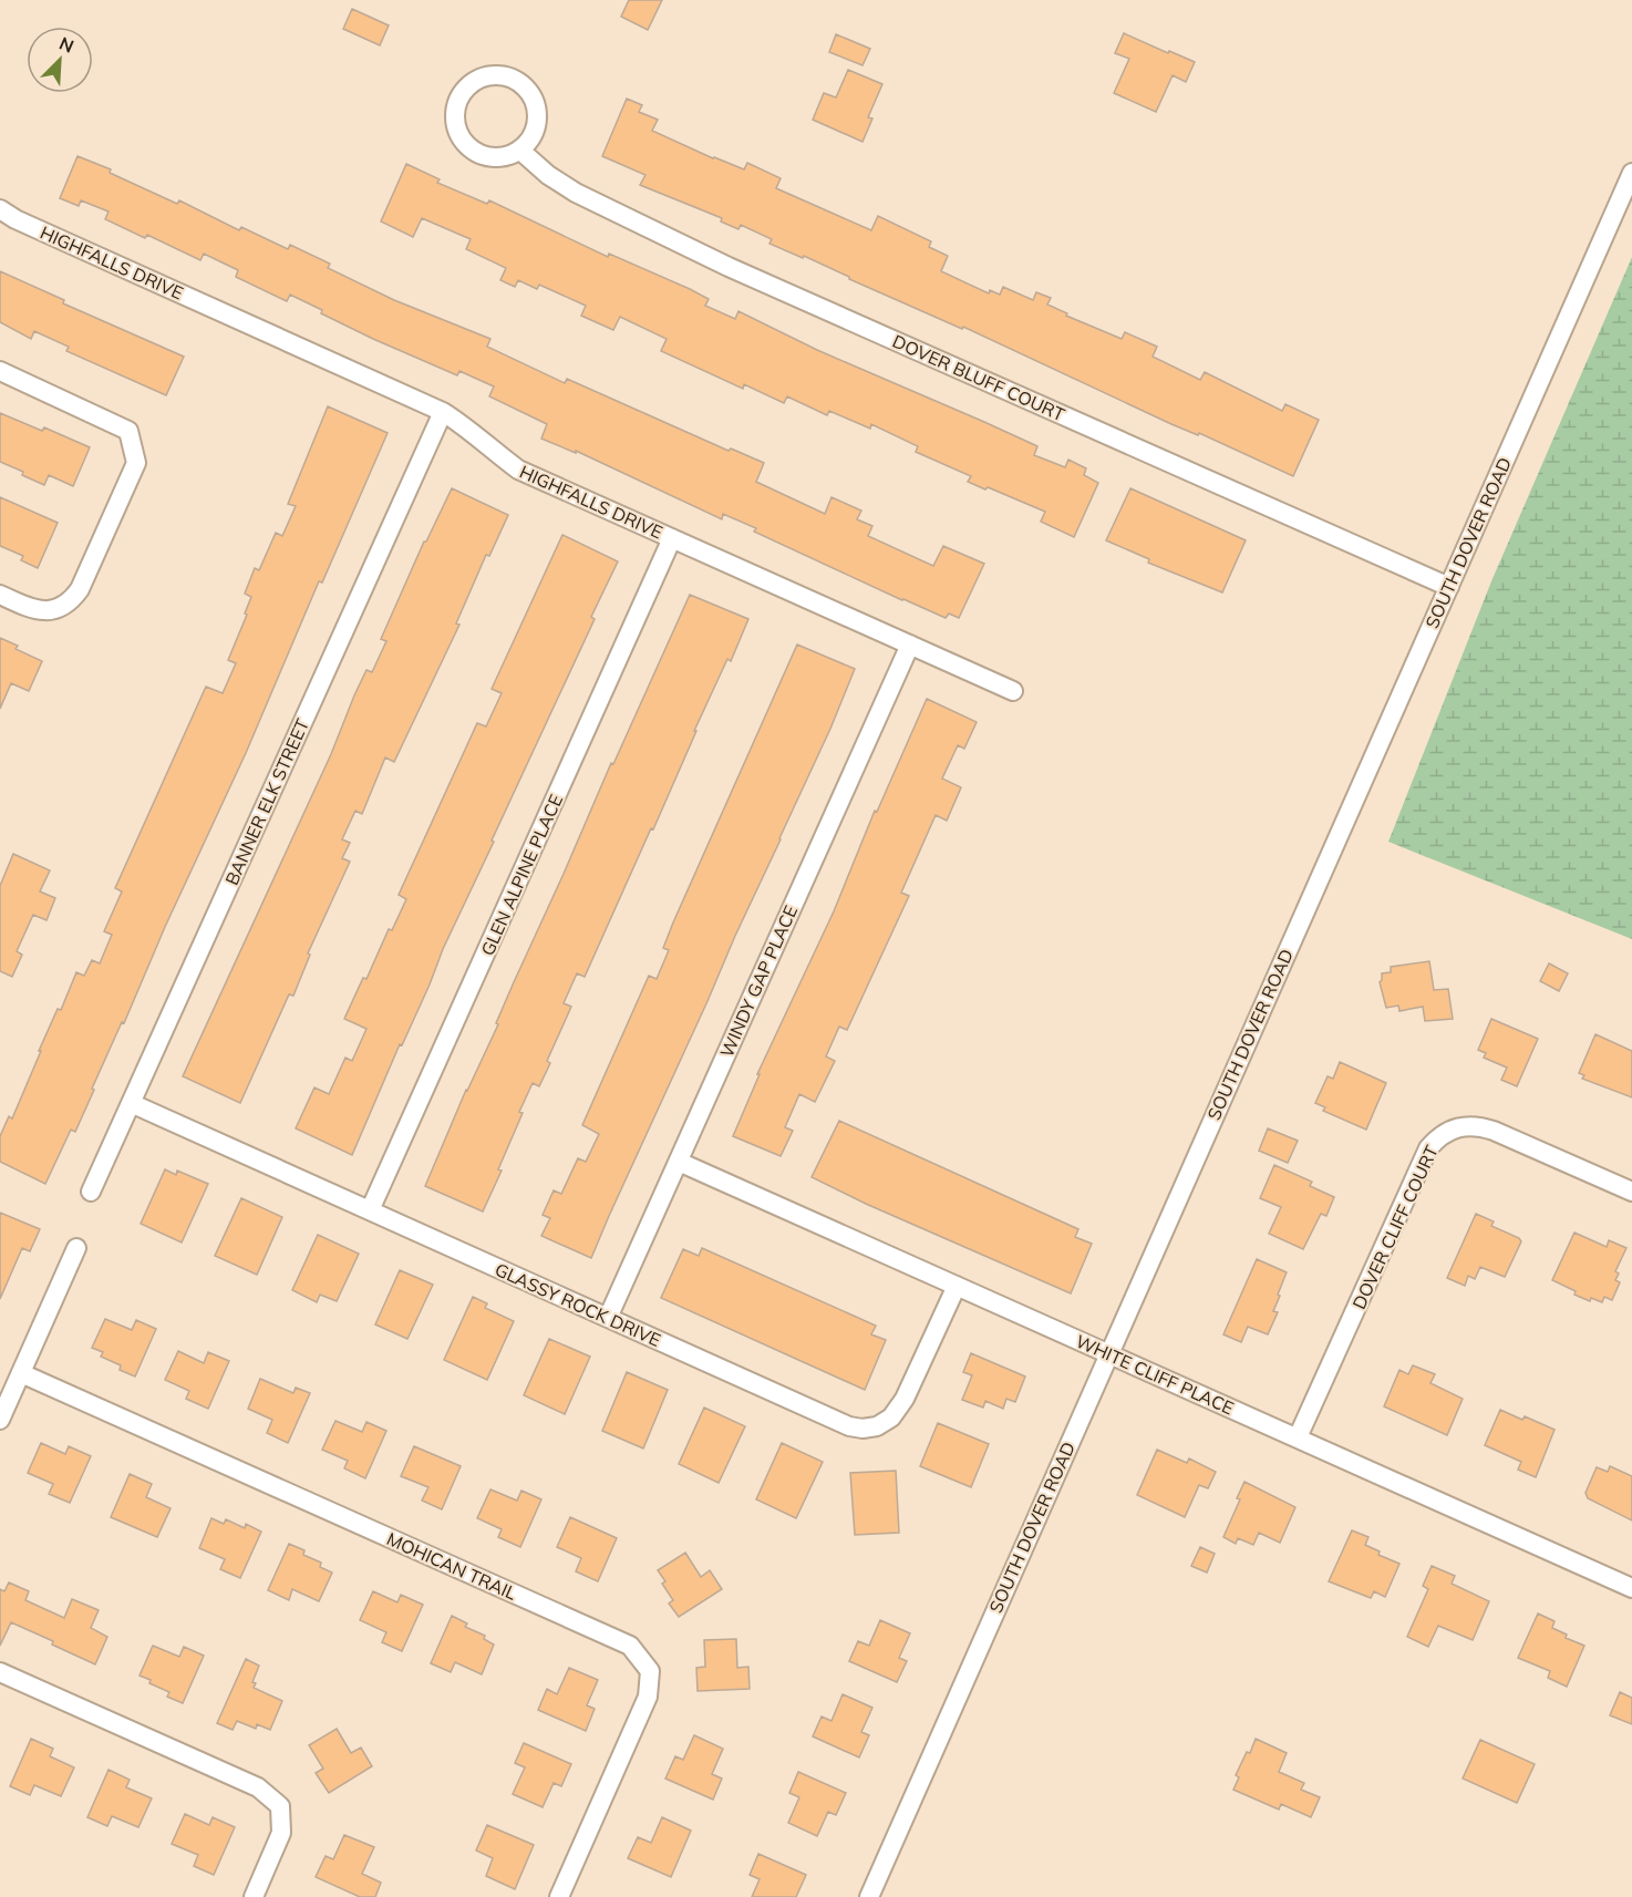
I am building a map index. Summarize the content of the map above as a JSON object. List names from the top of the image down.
{
  "streets": {
    "street": [
      "HIGHFALLS DRIVE",
      "DOVER BLUFF COURT",
      "SOUTH DOVER ROAD",
      "BANNER ELK STREET",
      "GLEN ALPINE PLACE",
      "WINDY GAP PLACE",
      "DOVER CLIFF COURT",
      "GLASSY ROCK DRIVE",
      "WHITE CLIFF PLACE",
      "MOHICAN TRAIL"
    ]
  },
  "crossings": [
    ["HIGHFALLS DRIVE", "BANNER ELK STREET"],
    ["HIGHFALLS DRIVE", "GLEN ALPINE PLACE"],
    ["HIGHFALLS DRIVE", "WINDY GAP PLACE"],
    ["DOVER BLUFF COURT", "SOUTH DOVER ROAD"],
    ["SOUTH DOVER ROAD", "WHITE CLIFF PLACE"],
    ["BANNER ELK STREET", "GLASSY ROCK DRIVE"],
    ["GLEN ALPINE PLACE", "GLASSY ROCK DRIVE"],
    ["WINDY GAP PLACE", "GLASSY ROCK DRIVE"],
    ["WINDY GAP PLACE", "WHITE CLIFF PLACE"],
    ["DOVER CLIFF COURT", "WHITE CLIFF PLACE"],
    ["GLASSY ROCK DRIVE", "WHITE CLIFF PLACE"]
  ],
  "north": "top right"
}
